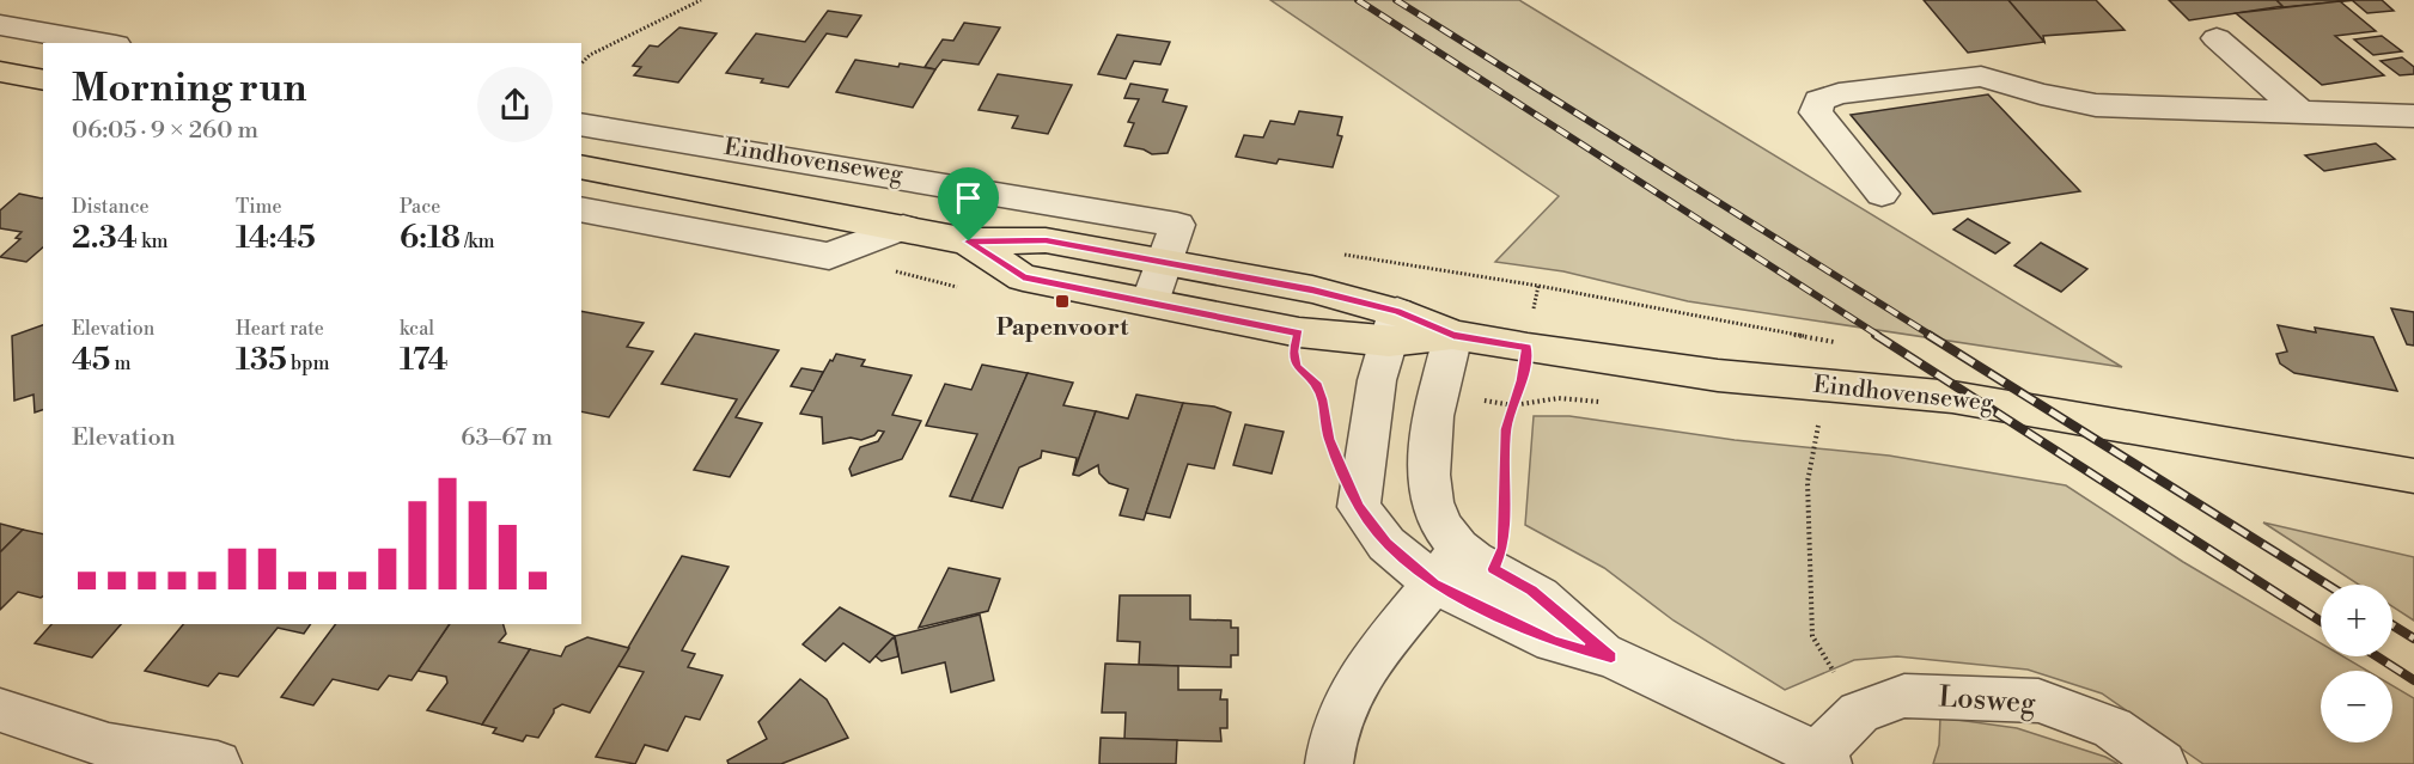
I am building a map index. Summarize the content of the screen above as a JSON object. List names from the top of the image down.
{
  "streets": {
    "main road": ["Eindhovenseweg"],
    "street": ["Losweg"]
  },
  "places": {
    "transit": ["Papenvoort"]
  },
  "page": {
    "heading": ["Morning run", "06:05 · 9 × 260 m"],
    "stats": [
      ["Distance", "2.34 km"],
      ["Time", "14:45"],
      ["Pace", "6:18 /km"],
      ["Elevation", "45 m"],
      ["Heart rate", "135 bpm"],
      ["kcal", "174"]
    ],
    "chart": ["Elevation", "63–67 m"],
    "map_buttons": ["+", "−"]
  }
}
